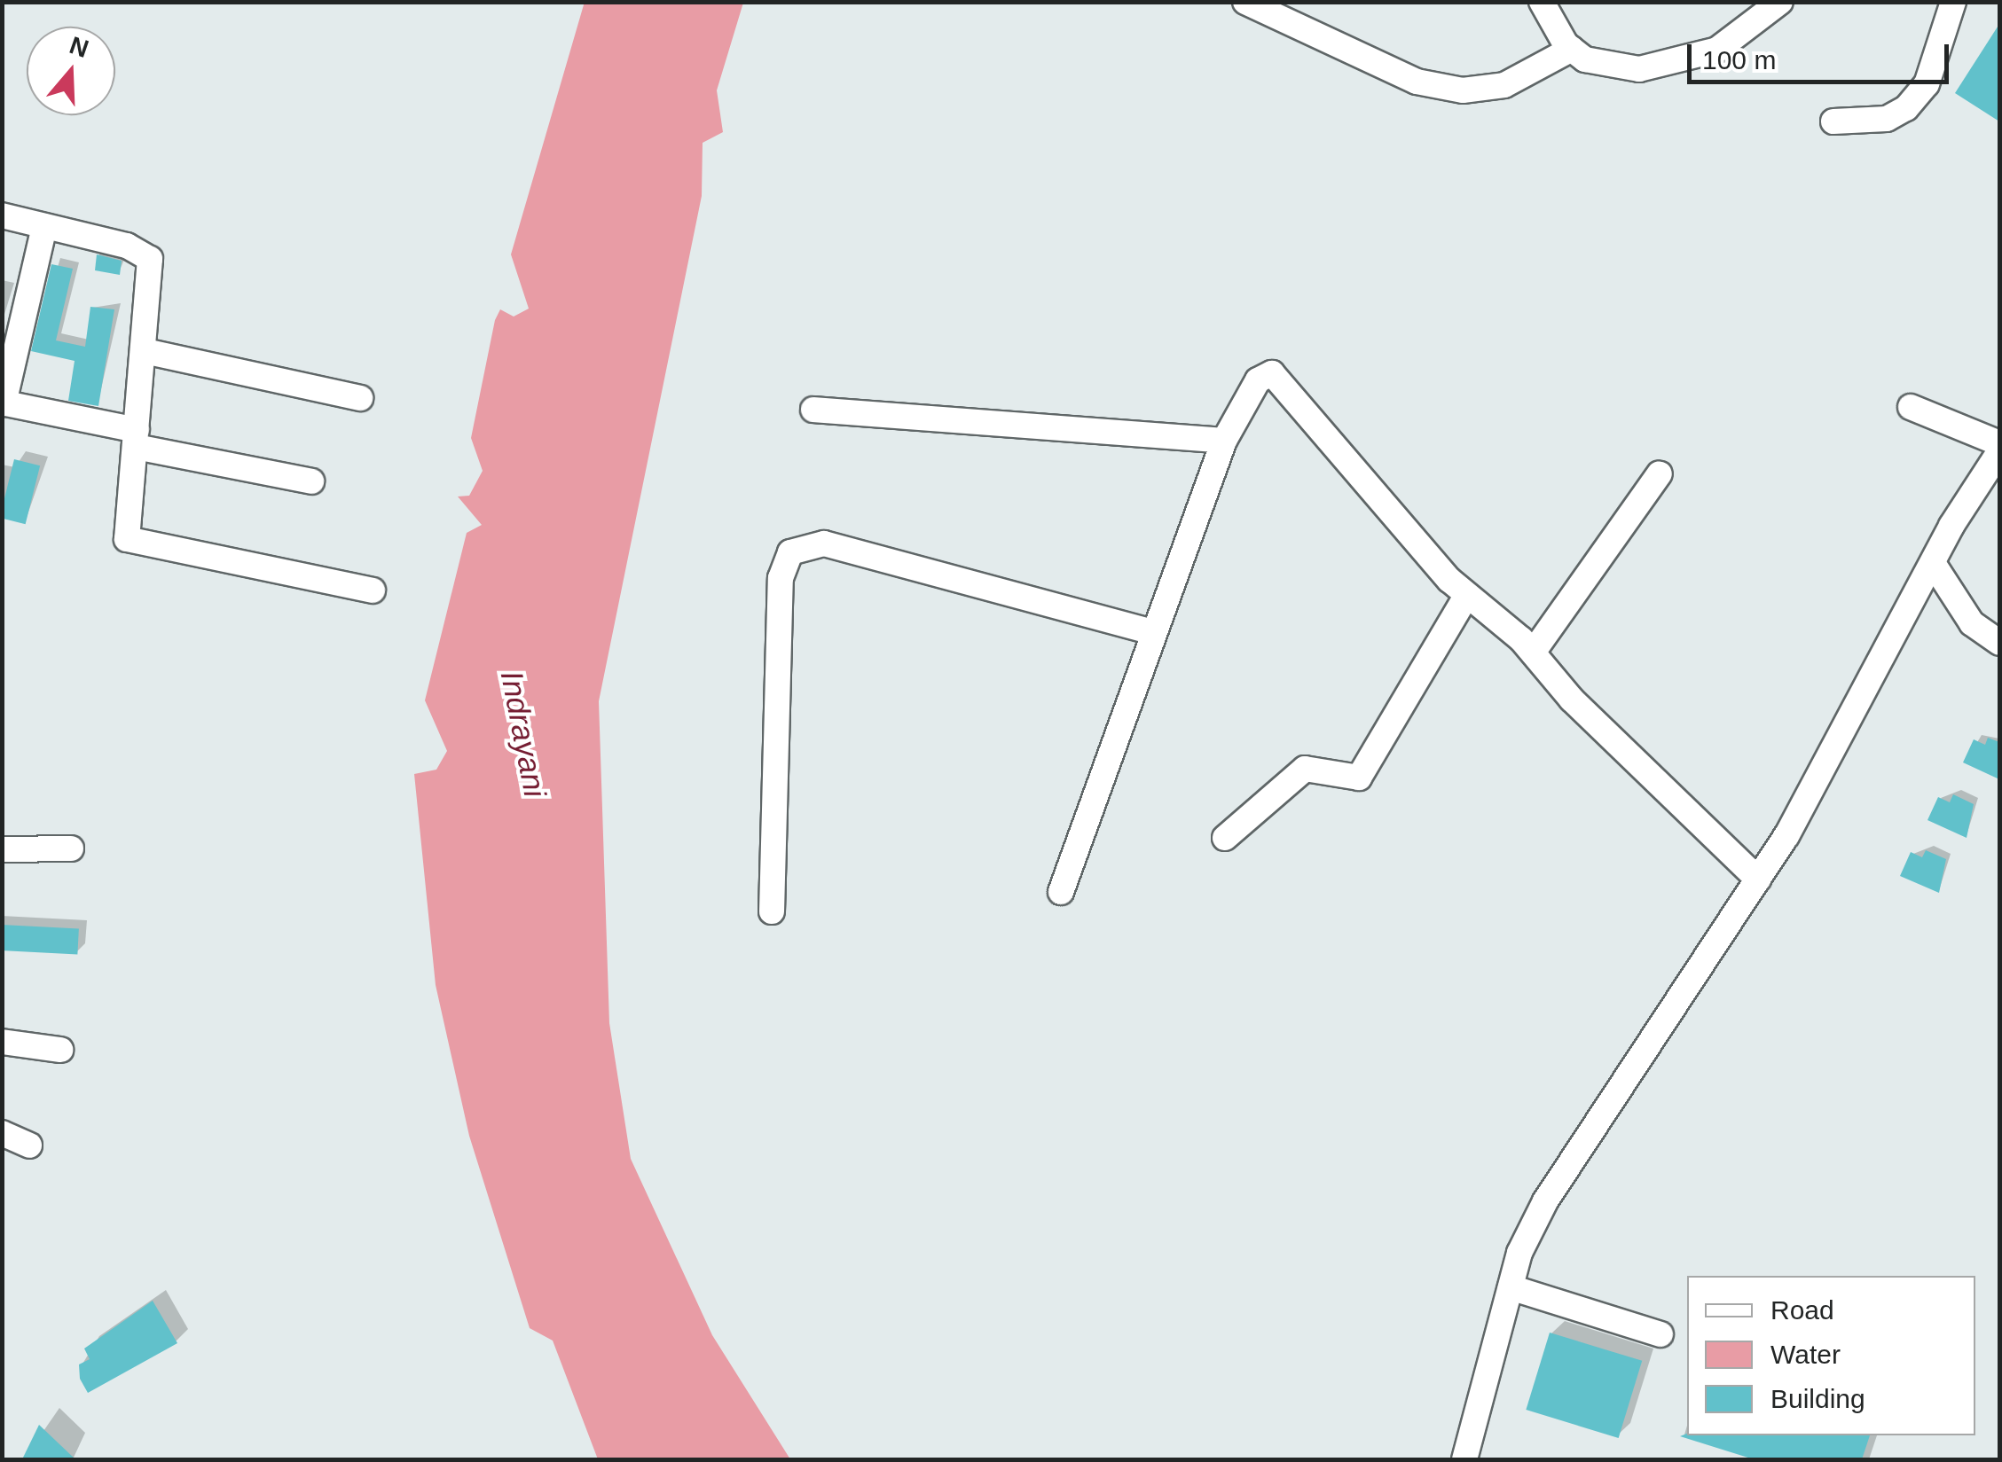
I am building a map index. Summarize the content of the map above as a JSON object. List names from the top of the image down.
{
  "water": ["Indrayani"],
  "legend": ["Road", "Water", "Building"],
  "scale_bar": "100 m",
  "north": "top"
}
